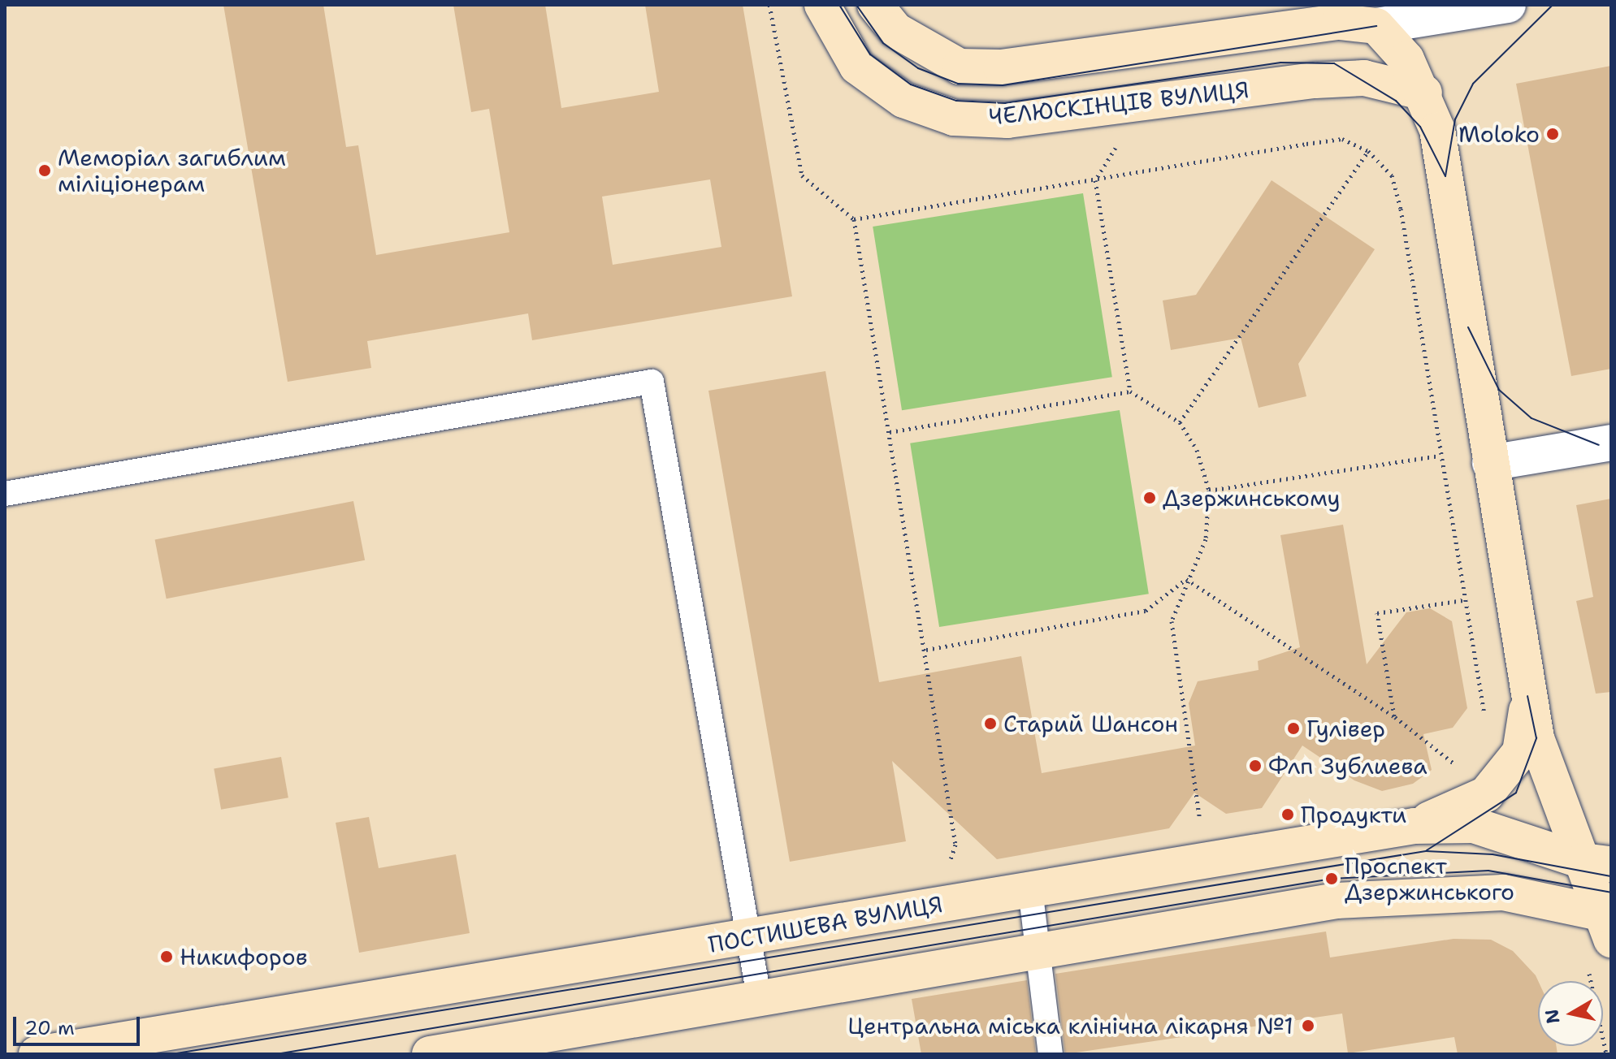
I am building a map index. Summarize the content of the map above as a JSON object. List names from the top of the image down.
{
  "streets": {
    "street": ["ЧЕЛЮСКІНЦІВ ВУЛИЦЯ", "ПОСТИШЕВА ВУЛИЦЯ"]
  },
  "places": [
    "Moloko",
    "Меморіал загиблим міліціонерам",
    "Дзержинському",
    "Старий Шансон",
    "Гулівер",
    "Флп Зублиева",
    "Продукти",
    "Проспект Дзержинського",
    "Никифоров",
    "Центральна міська клінічна лікарня №1"
  ],
  "scale_bar": "20 m",
  "north": "left"
}
